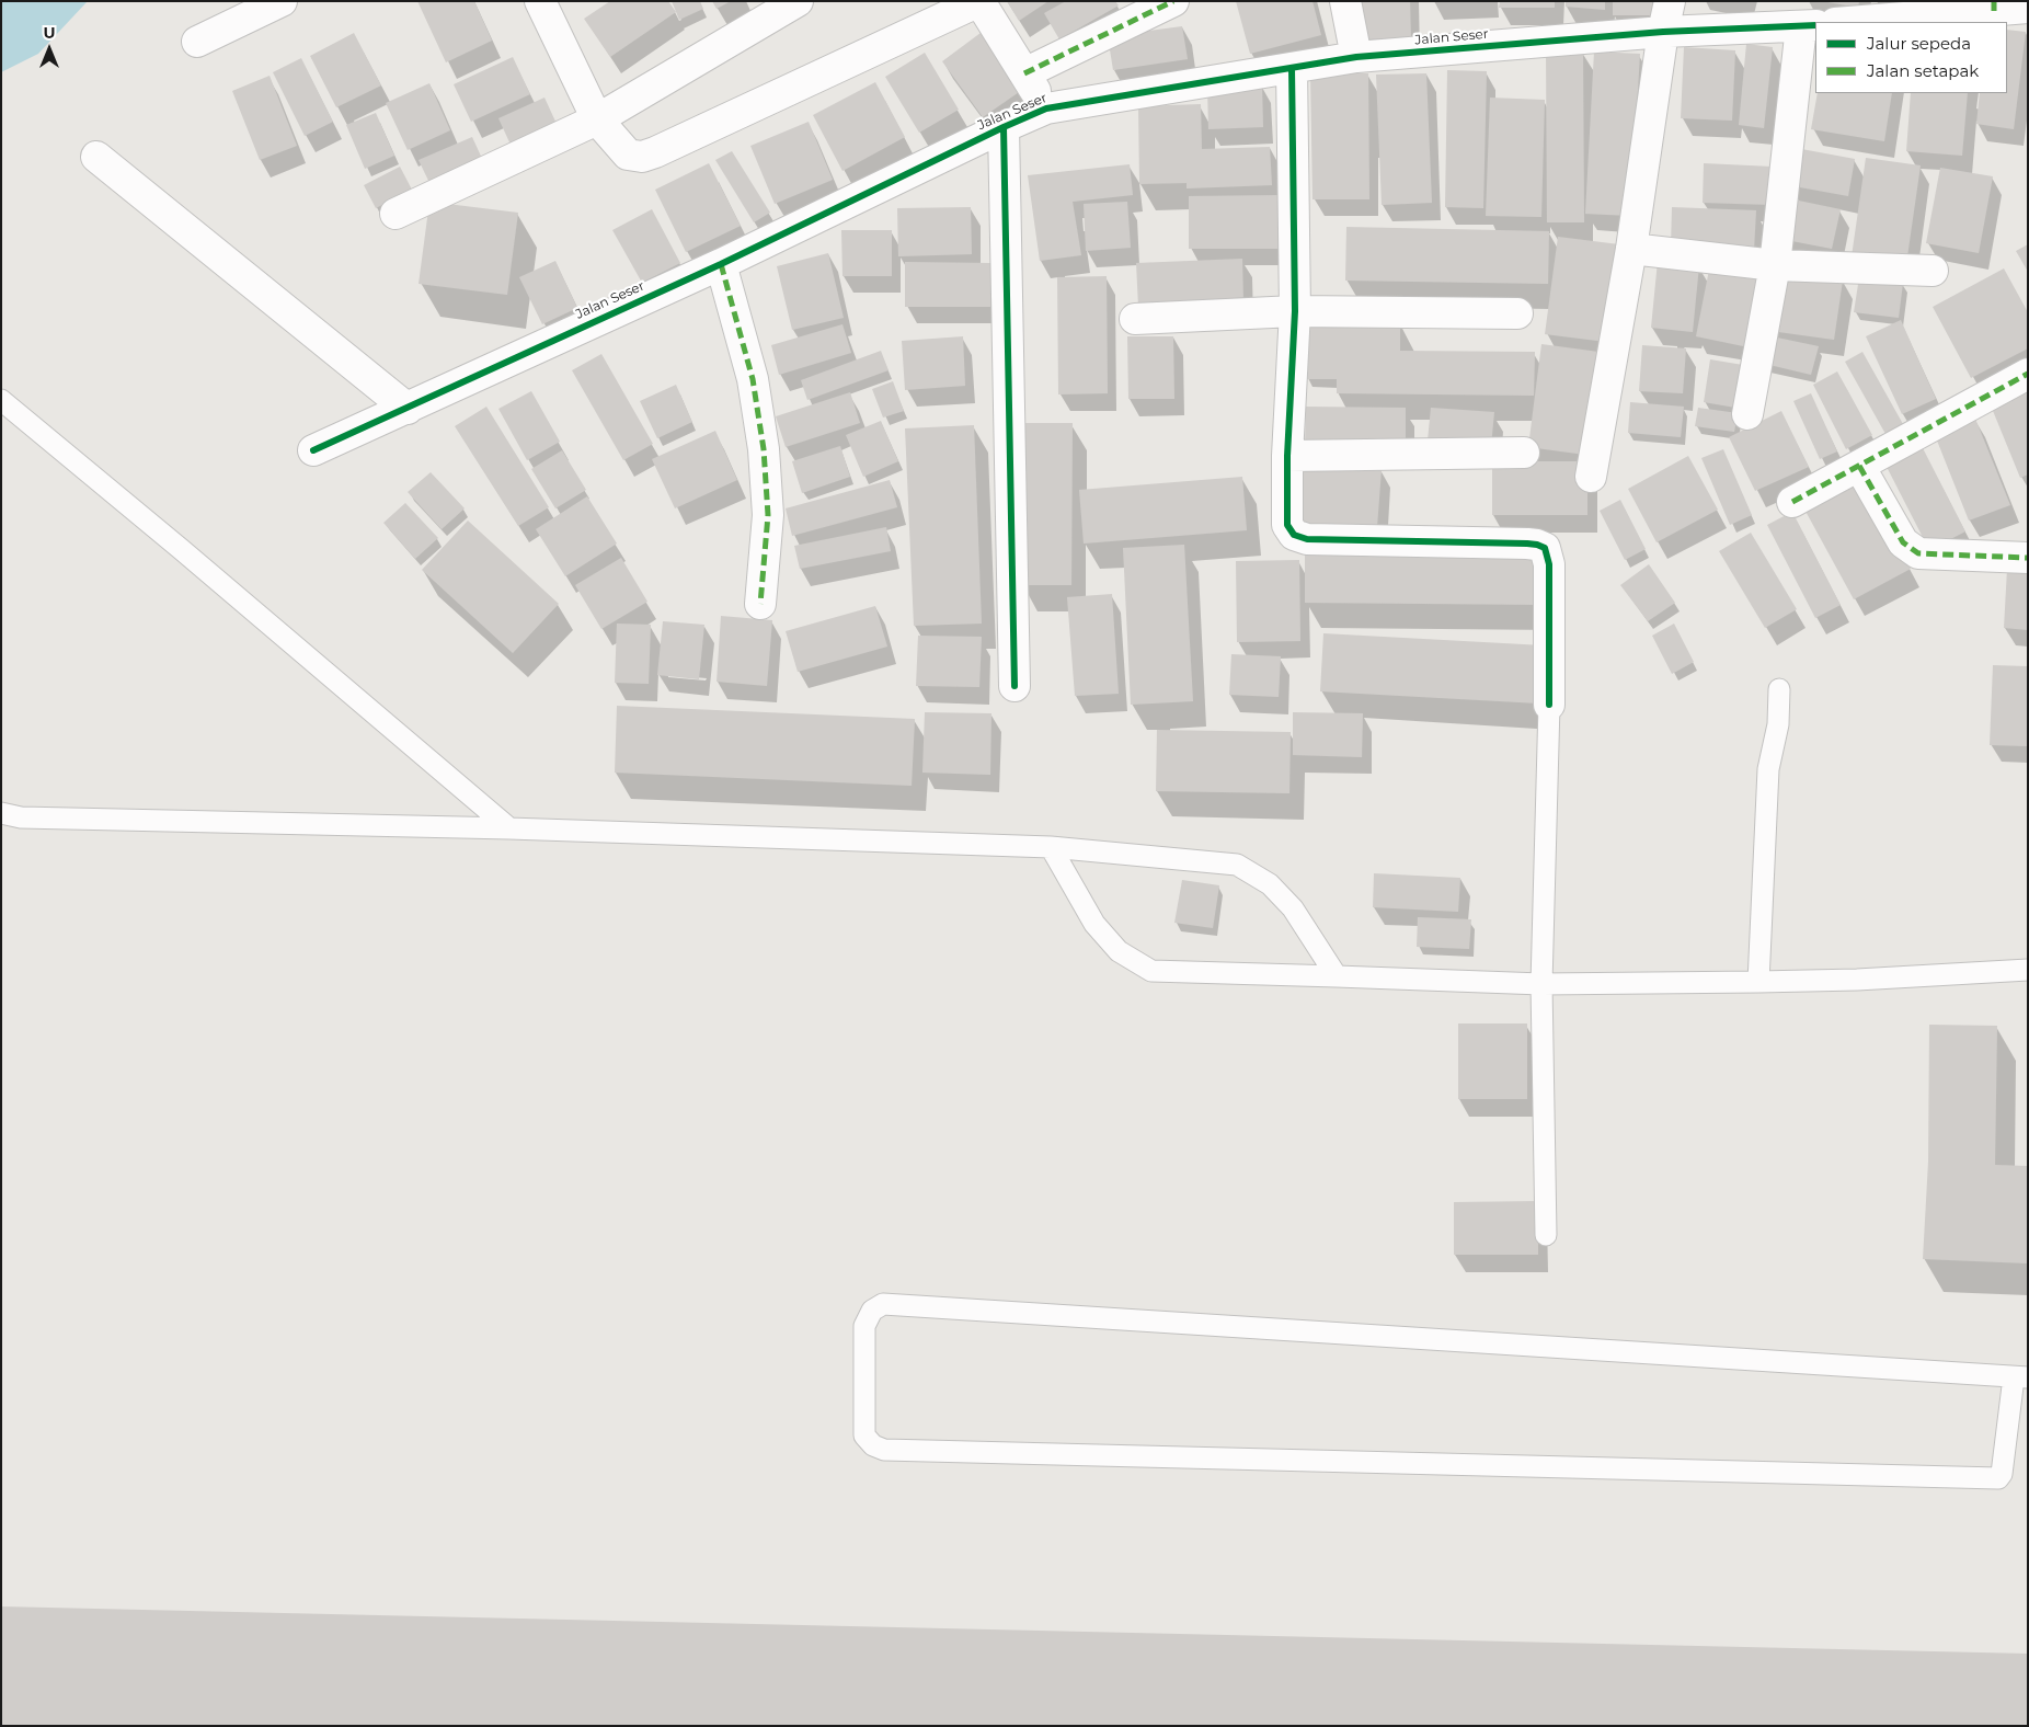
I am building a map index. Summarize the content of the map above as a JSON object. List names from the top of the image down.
{
  "streets": {
    "street": ["Jalan Seser"]
  },
  "legend": ["Jalur sepeda", "Jalan setapak"],
  "north": "top"
}
